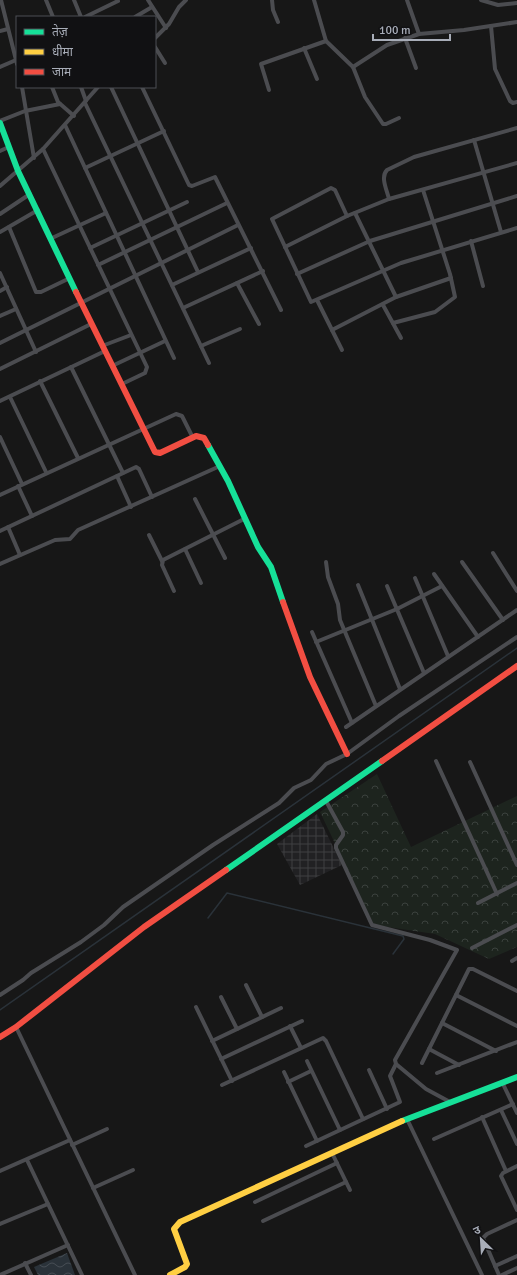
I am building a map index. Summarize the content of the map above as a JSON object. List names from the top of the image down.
{
  "legend": ["तेज़", "धीमा", "जाम"],
  "scale_bar": "100 m",
  "north": "top left"
}
